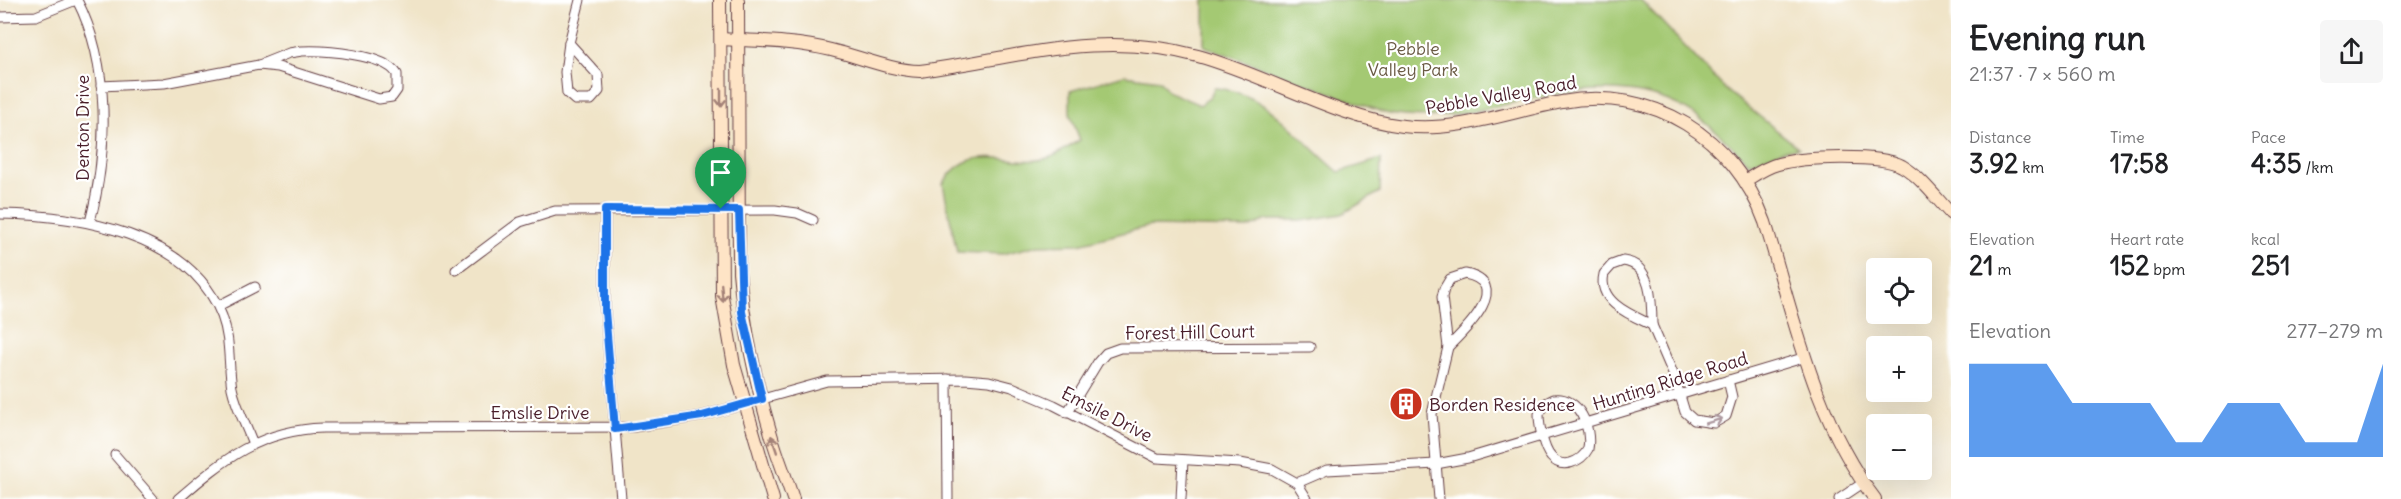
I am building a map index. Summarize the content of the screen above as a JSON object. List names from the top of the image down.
{
  "streets": {
    "street": [
      "Pebble Valley Road",
      "Denton Drive",
      "Forest Hill Court",
      "Hunting Ridge Road",
      "Emslie Drive",
      "Emsile Drive"
    ]
  },
  "crossings": [
    ["Pebble Valley Road", "Hunting Ridge Road"],
    ["Forest Hill Court", "Emsile Drive"],
    ["Hunting Ridge Road", "Emsile Drive"],
    ["Emslie Drive", "Emsile Drive"]
  ],
  "parks": ["Pebble Valley Park"],
  "places": {
    "building": ["Borden Residence"]
  },
  "page": {
    "heading": ["Evening run", "21:37 · 7 × 560 m"],
    "stats": [
      ["Distance", "3.92 km"],
      ["Time", "17:58"],
      ["Pace", "4:35 /km"],
      ["Elevation", "21 m"],
      ["Heart rate", "152 bpm"],
      ["kcal", "251"]
    ],
    "map_buttons": ["+", "−"],
    "chart": ["Elevation", "277–279 m"]
  }
}
